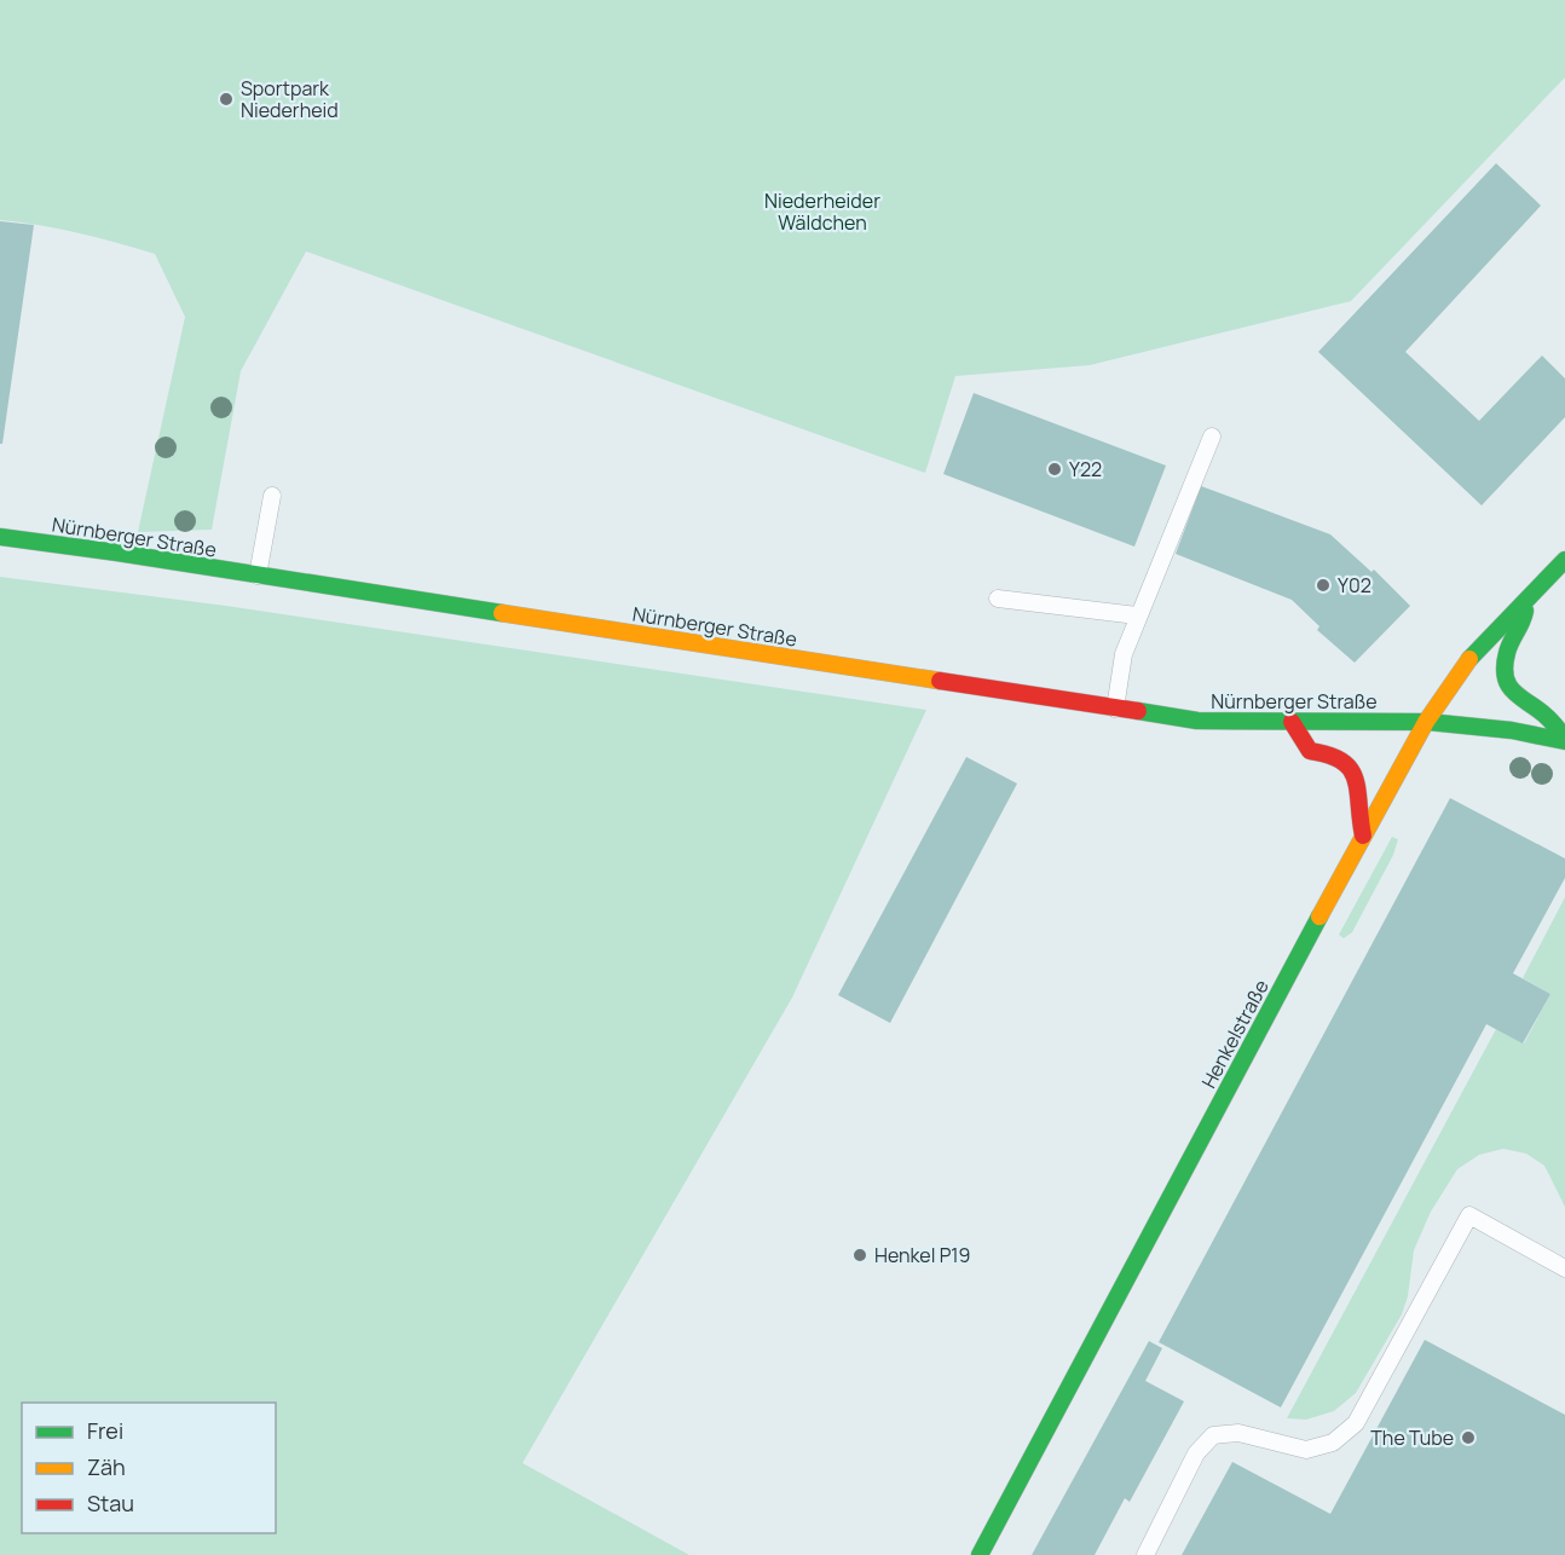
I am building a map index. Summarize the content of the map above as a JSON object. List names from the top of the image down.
{
  "streets": {
    "main road": ["Nürnberger Straße", "Henkelstraße"]
  },
  "crossings": [
    ["Nürnberger Straße", "Henkelstraße"]
  ],
  "parks": ["Niederheider Wäldchen"],
  "places": [
    "Sportpark Niederheid",
    "Y22",
    "Y02",
    "Henkel P19",
    "The Tube"
  ],
  "legend": ["Frei", "Zäh", "Stau"]
}
